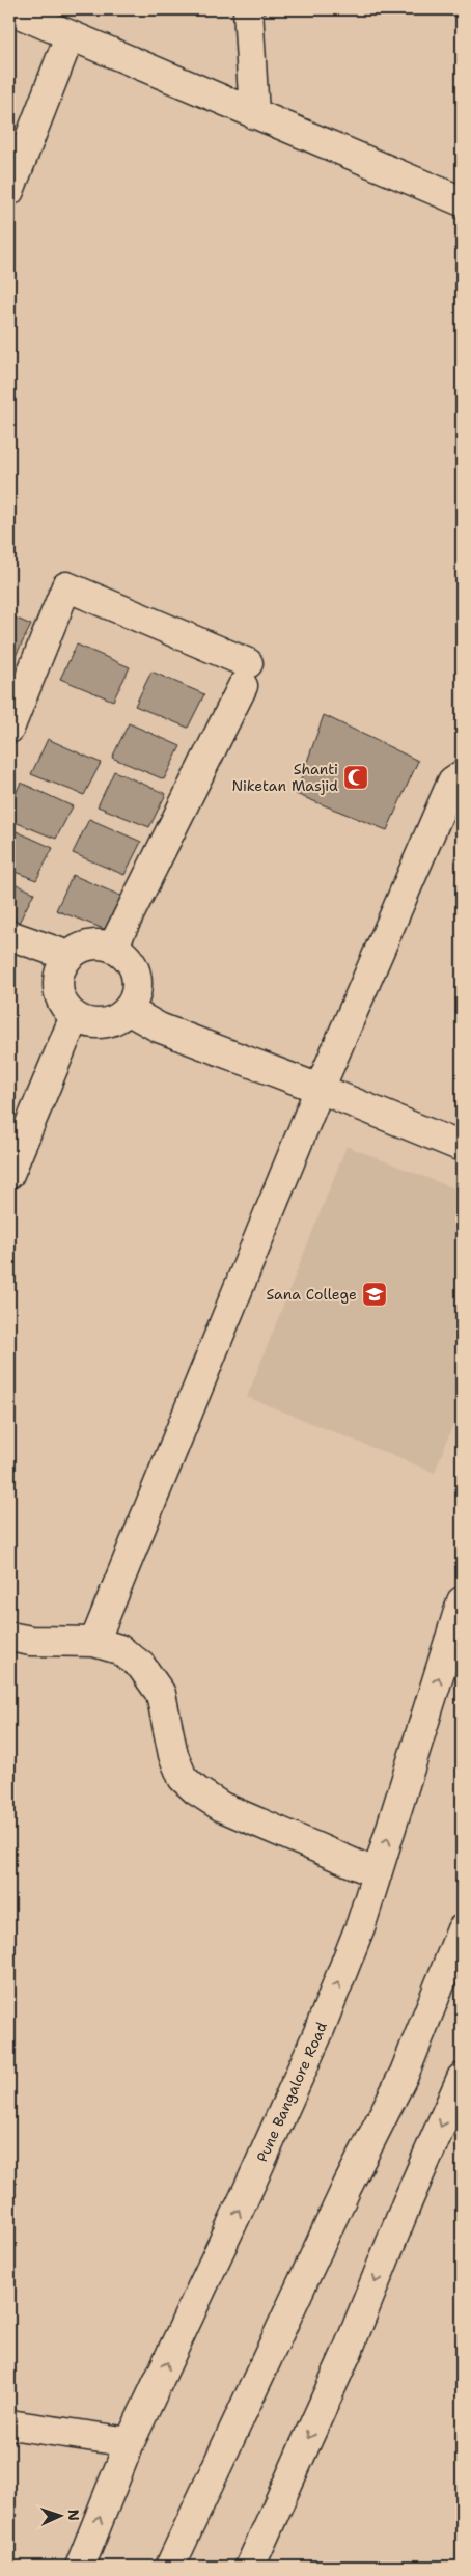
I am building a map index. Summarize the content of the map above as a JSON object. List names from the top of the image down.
{
  "streets": {
    "street": ["Pune Bangalore Road"]
  },
  "places": {
    "mosque": ["Shanti Niketan Masjid"],
    "school or university": ["Sana College"]
  },
  "north": "right"
}
